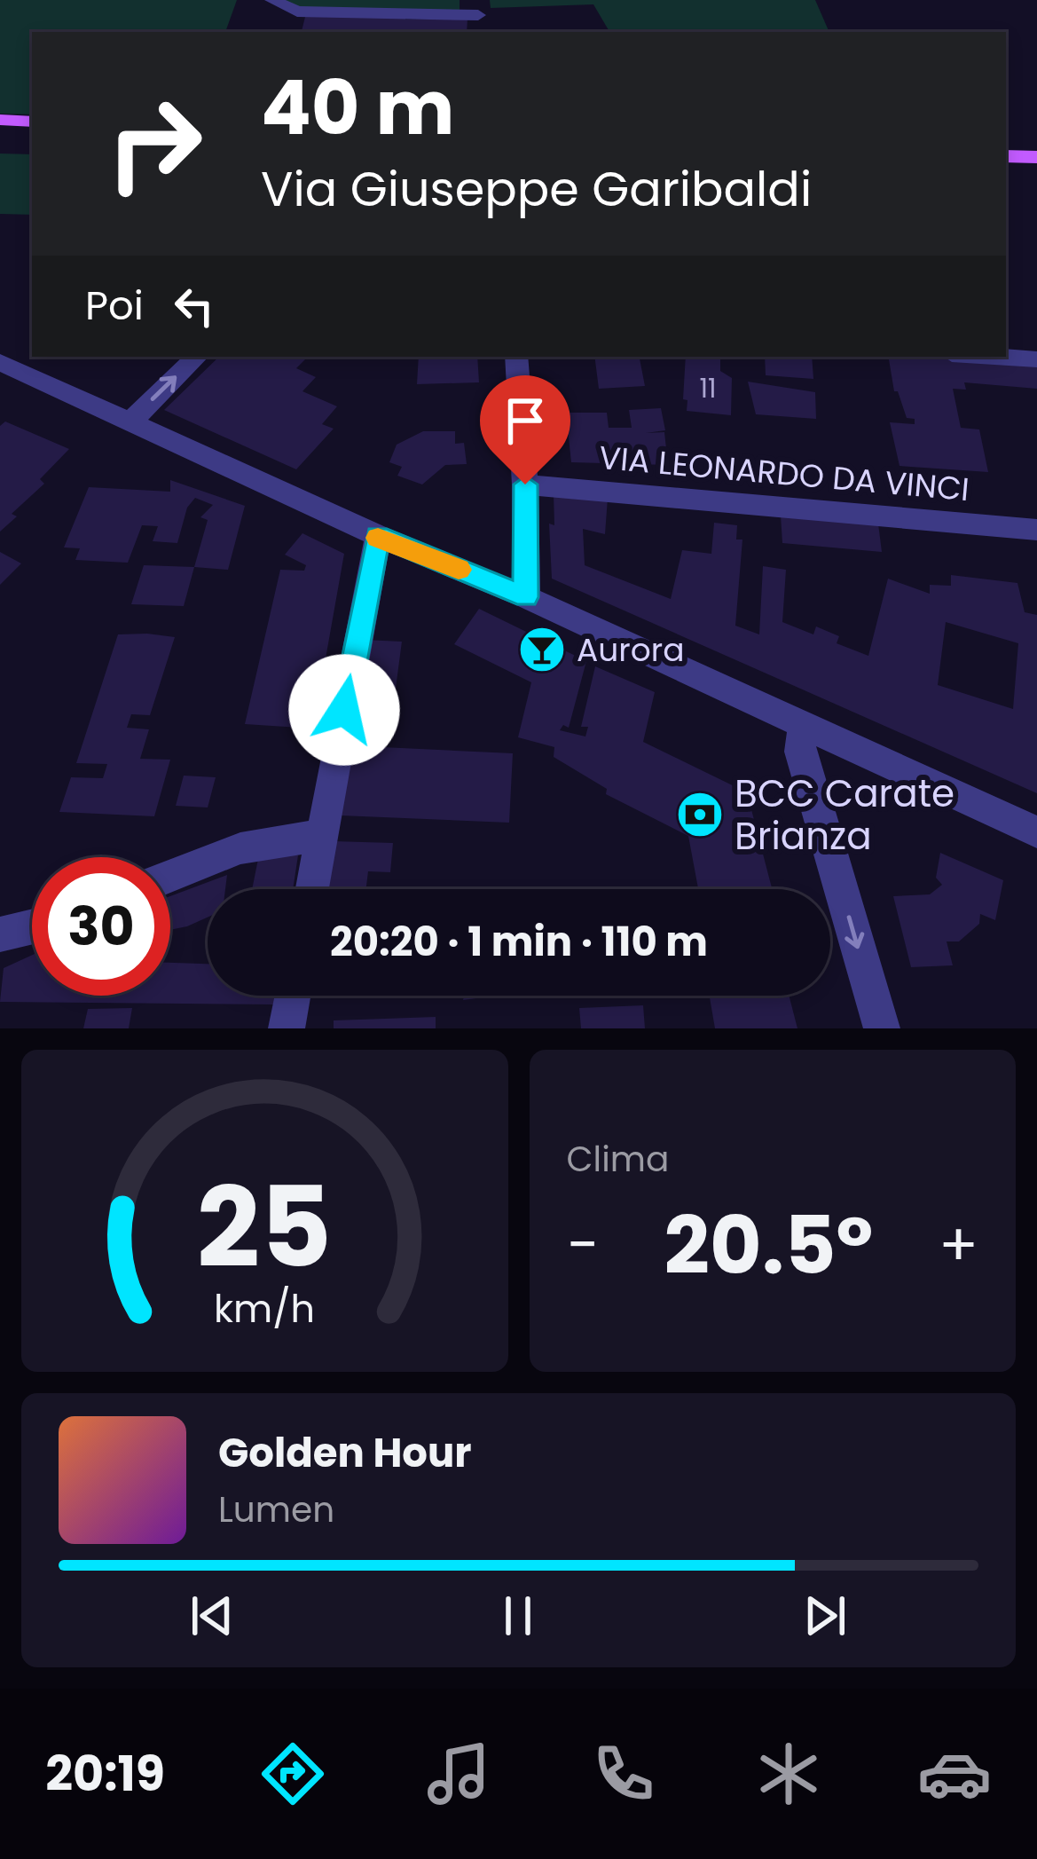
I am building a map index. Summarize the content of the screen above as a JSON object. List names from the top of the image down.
{
  "streets": {
    "street": ["VIA LEONARDO DA VINCI"]
  },
  "places": {
    "bar": ["Aurora"],
    "bank": ["BCC Carate Brianza"]
  },
  "house_numbers": ["11"],
  "page": {
    "turn": ["40 m", "Via Giuseppe Garibaldi"],
    "then": "Poi",
    "limit": "30",
    "trip": "20:20 · 1 min · 110 m",
    "tile": "Clima",
    "heat": ["−", "20.5°", "+"],
    "song": ["Golden Hour", "Lumen"],
    "tabs": "20:19",
    "gauge": ["25", "km/h"]
  }
}
